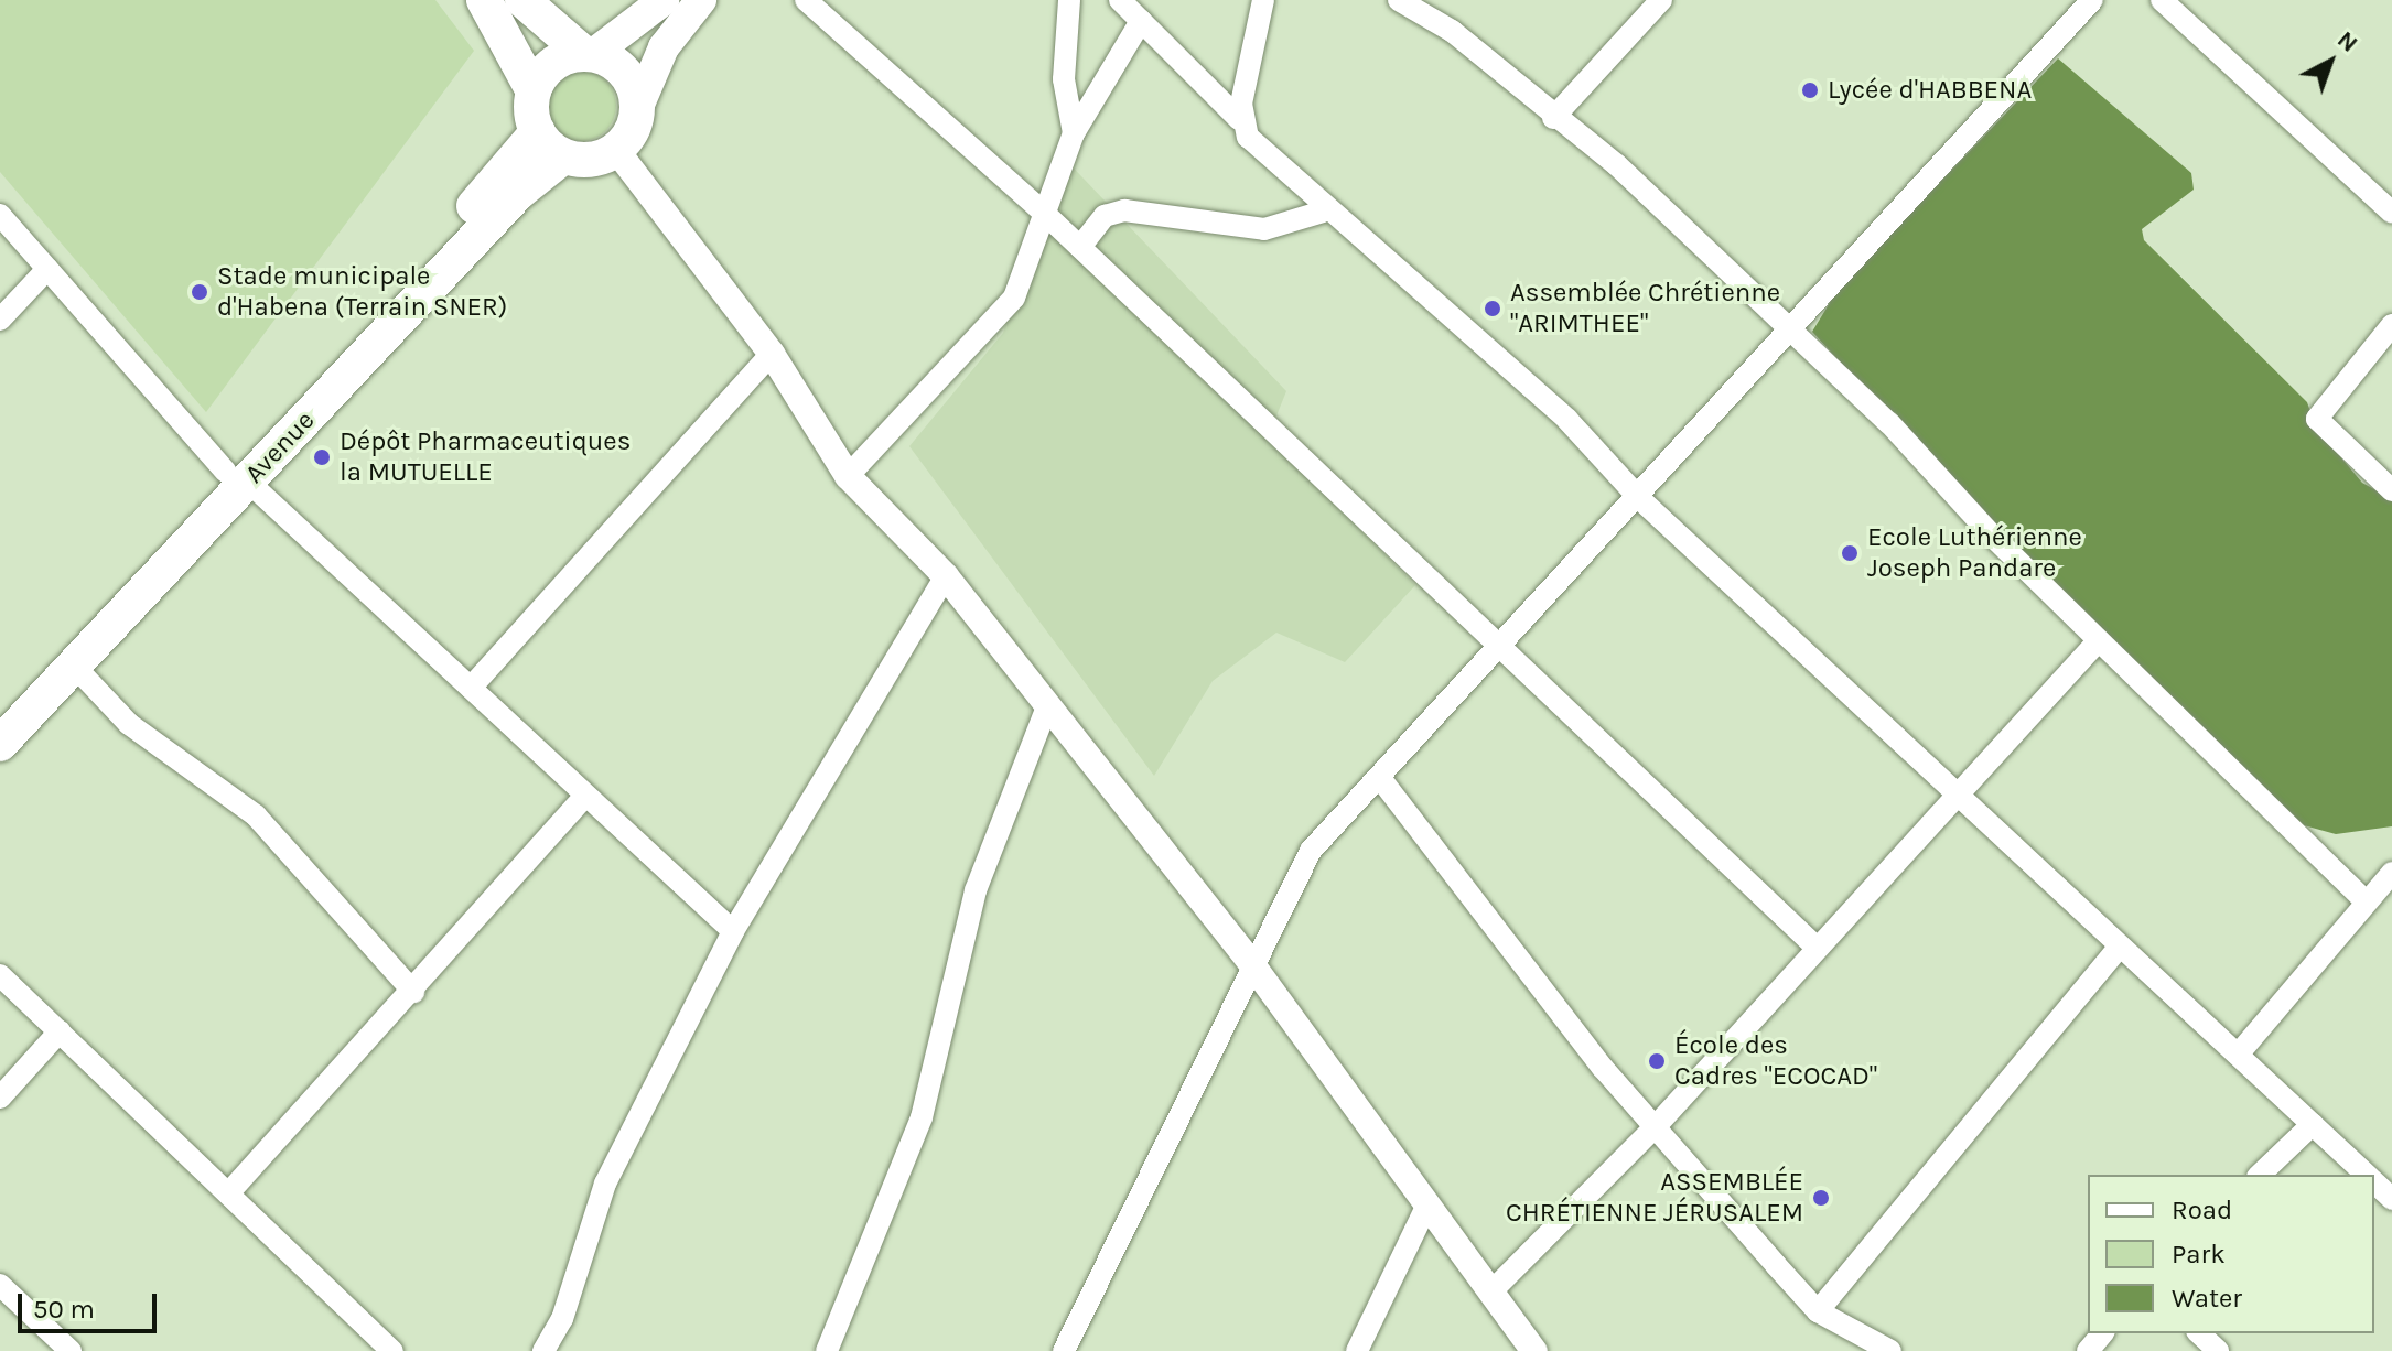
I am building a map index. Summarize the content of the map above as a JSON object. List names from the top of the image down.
{
  "streets": {
    "highway": ["Avenue"]
  },
  "places": [
    "Lycée d'HABBENA",
    "Stade municipale d'Habena (Terrain SNER)",
    "Assemblée Chrétienne \"ARIMTHEE\"",
    "Dépôt Pharmaceutiques la MUTUELLE",
    "Ecole Luthérienne Joseph Pandare",
    "École des Cadres \"ECOCAD\"",
    "ASSEMBLÉE CHRÉTIENNE JÉRUSALEM"
  ],
  "legend": ["Road", "Park", "Water"],
  "scale_bar": "50 m",
  "north": "top right"
}
